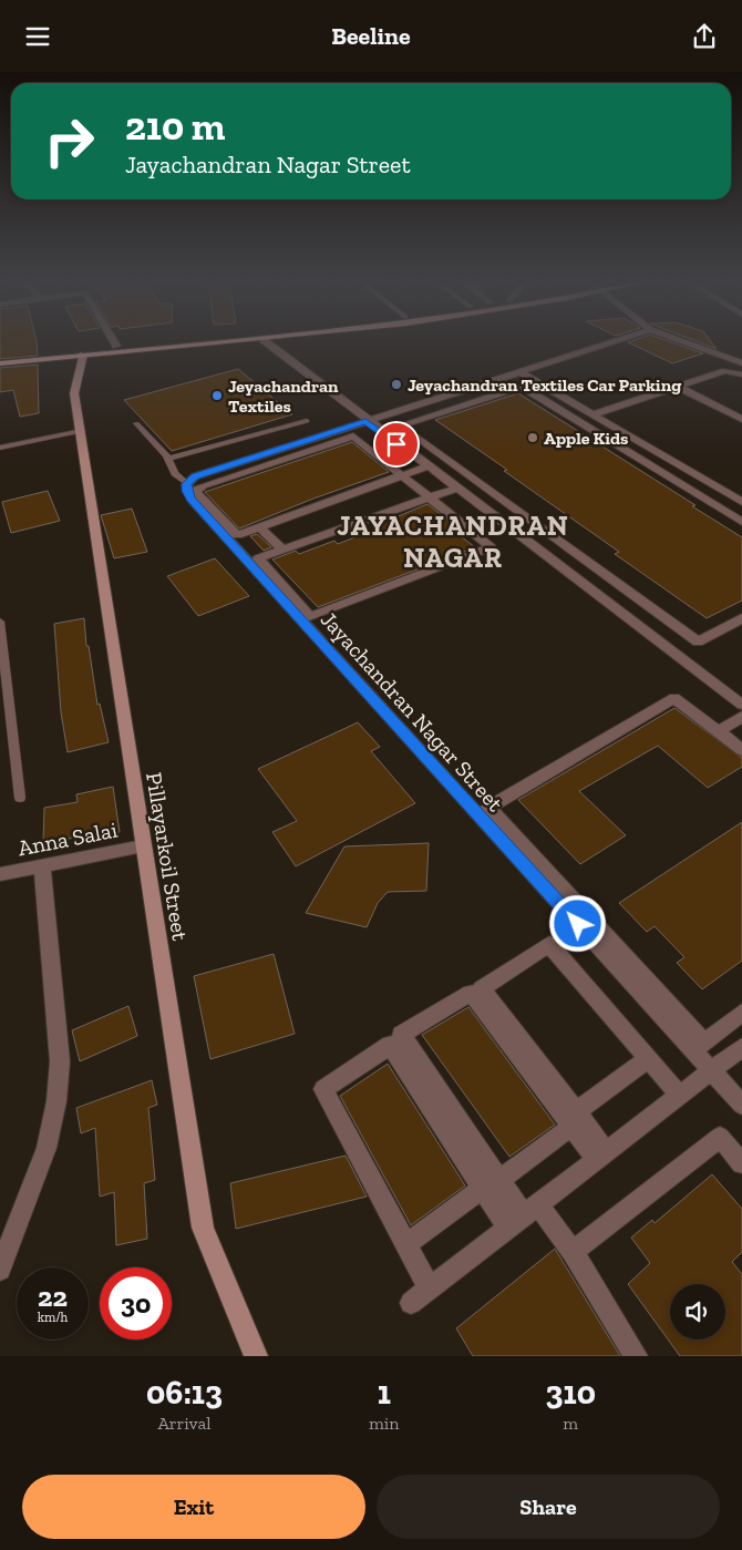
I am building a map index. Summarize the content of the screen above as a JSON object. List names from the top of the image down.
{
  "streets": {
    "street": ["Jayachandran Nagar Street", "Anna Salai", "Pillayarkoil Street"]
  },
  "crossings": [
    ["Anna Salai", "Pillayarkoil Street"]
  ],
  "districts": ["JAYACHANDRAN NAGAR"],
  "places": ["Jeyachandran Textiles Car Parking", "Jeyachandran Textiles", "Apple Kids"],
  "page": {
    "header": "Beeline",
    "turn": ["210 m", "Jayachandran Nagar Street"],
    "speed": "22 km/h",
    "limit": "30",
    "eta": [
      "06:13",
      "Arrival",
      "1",
      "min",
      "310",
      "m"
    ],
    "buttons": ["Exit", "Share"]
  }
}
